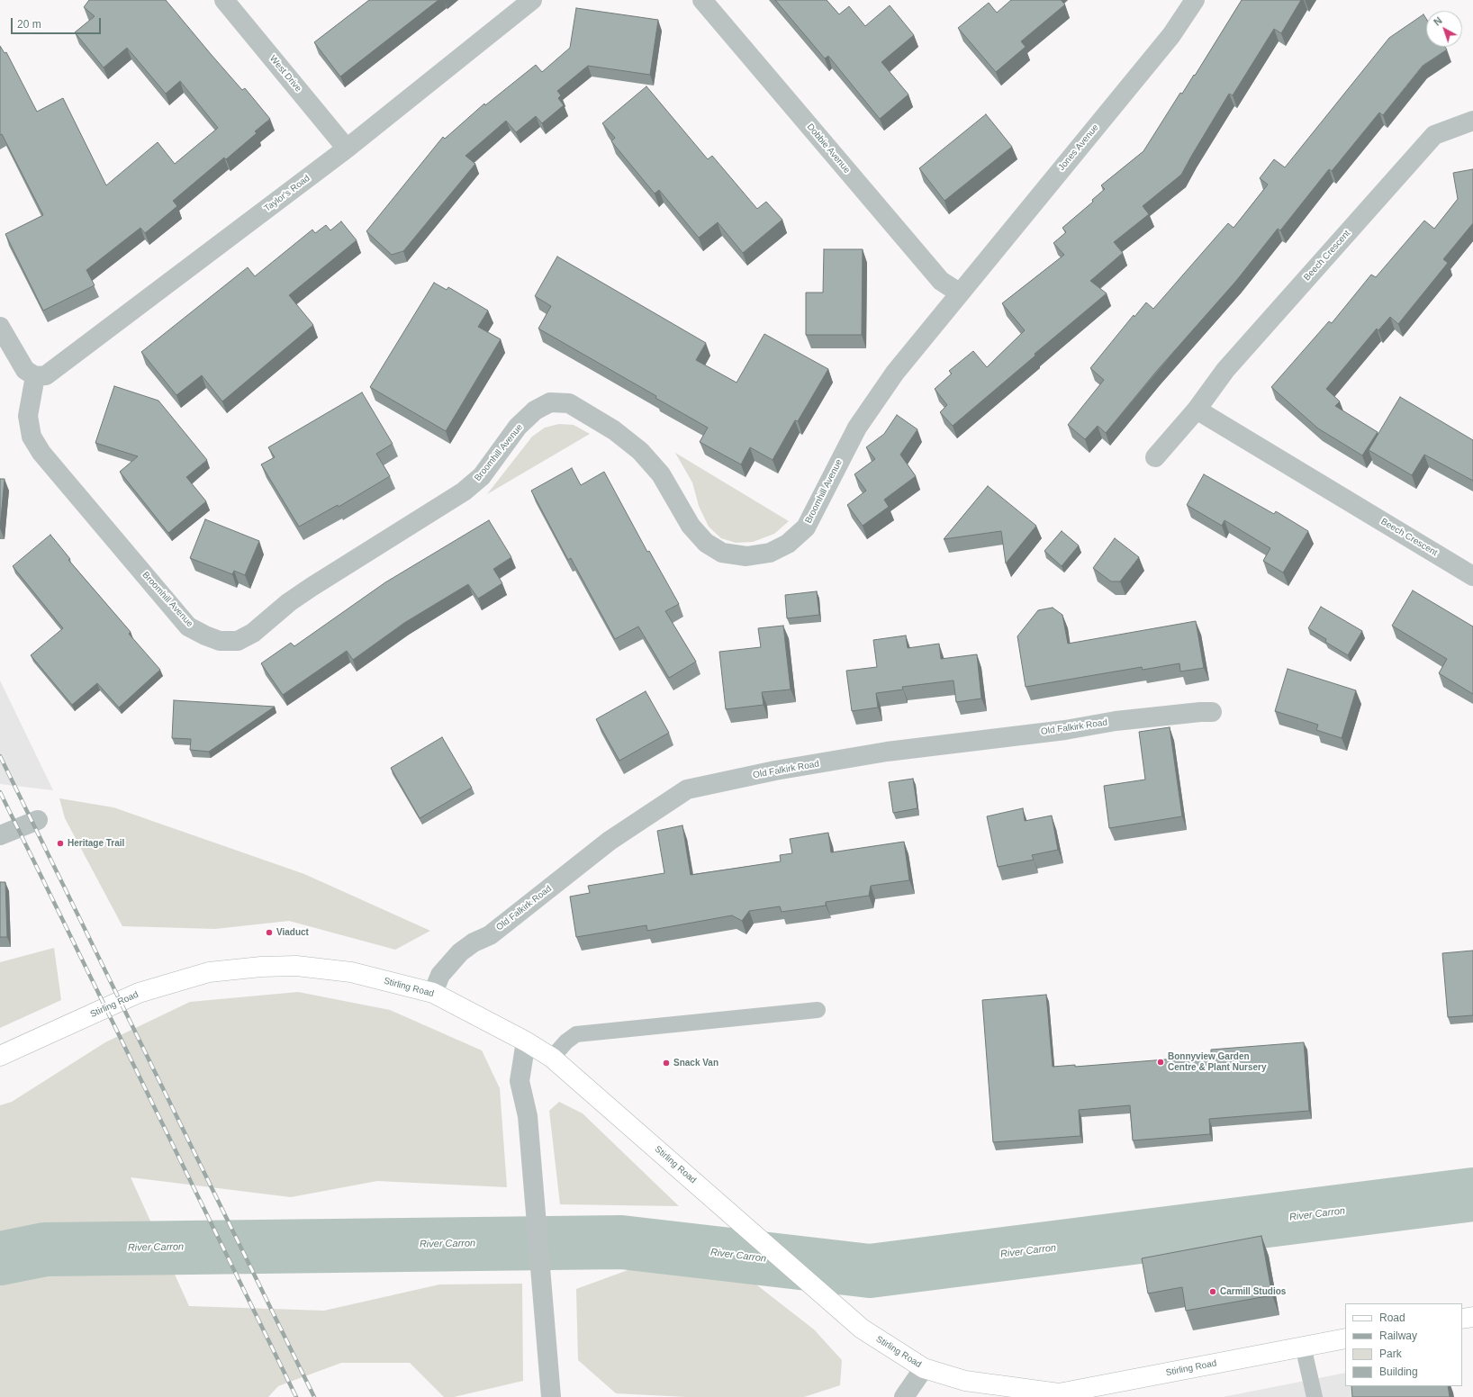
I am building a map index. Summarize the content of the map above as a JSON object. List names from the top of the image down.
{
  "streets": {
    "main road": ["Stirling Road"],
    "street": [
      "West Drive",
      "Jones Avenue",
      "Dobbie Avenue",
      "Taylor's Road",
      "Beech Crescent",
      "Broomhill Avenue",
      "Old Falkirk Road"
    ]
  },
  "crossings": [
    ["West Drive", "Taylor's Road"],
    ["Jones Avenue", "Dobbie Avenue"],
    ["Jones Avenue", "Broomhill Avenue"],
    ["Dobbie Avenue", "Broomhill Avenue"],
    ["Taylor's Road", "Broomhill Avenue"],
    ["Old Falkirk Road", "Stirling Road"]
  ],
  "water": ["River Carron"],
  "places": [
    "Heritage Trail",
    "Viaduct",
    "Bonnyview Garden Centre & Plant Nursery",
    "Snack Van",
    "Carmill Studios"
  ],
  "legend": [
    "Road",
    "Railway",
    "Park",
    "Building"
  ],
  "scale_bar": "20 m",
  "north": "top left"
}
